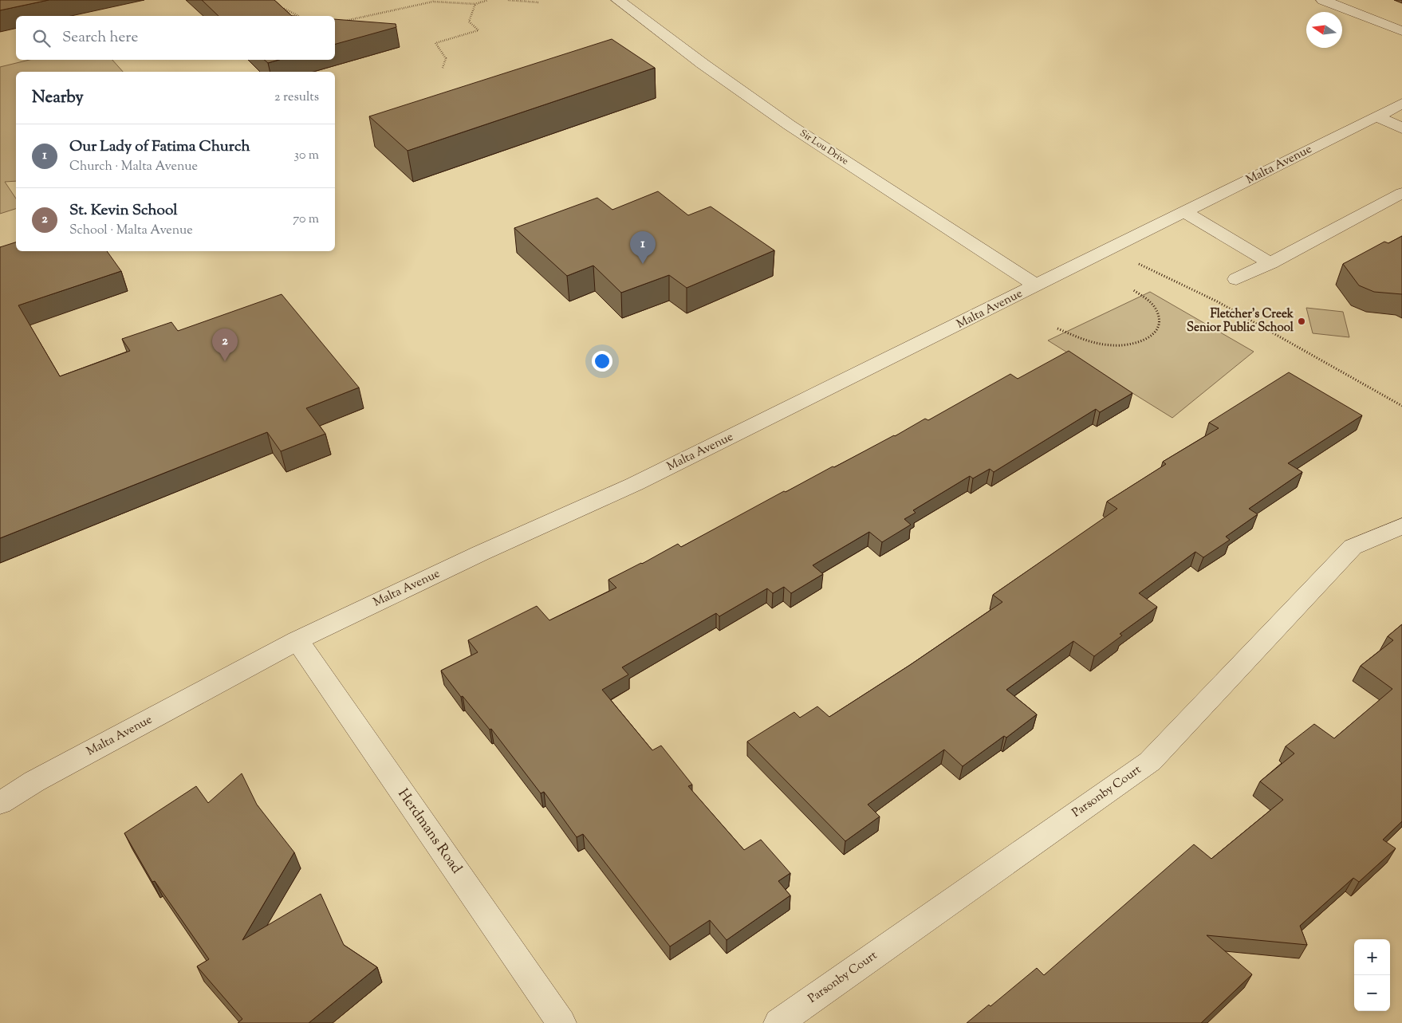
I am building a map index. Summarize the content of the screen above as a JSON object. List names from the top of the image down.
{
  "streets": {
    "street": [
      "Sir Lou Drive",
      "Malta Avenue",
      "Parsonby Court",
      "Herdmans Road"
    ]
  },
  "crossings": [
    ["Sir Lou Drive", "Malta Avenue"],
    ["Malta Avenue", "Herdmans Road"]
  ],
  "places": ["Fletcher's Creek Senior Public School"],
  "north": "left",
  "page": {
    "search": "Search here",
    "heading": ["Nearby", "2 results"],
    "list": [
      {
        "mark": "1",
        "name": "Our Lady of Fatima Church",
        "note": "Church · Malta Avenue",
        "value": "30 m"
      },
      {
        "mark": "2",
        "name": "St. Kevin School",
        "note": "School · Malta Avenue",
        "value": "70 m"
      }
    ],
    "pins": ["1", "2"],
    "map_buttons": ["+", "−"]
  }
}
